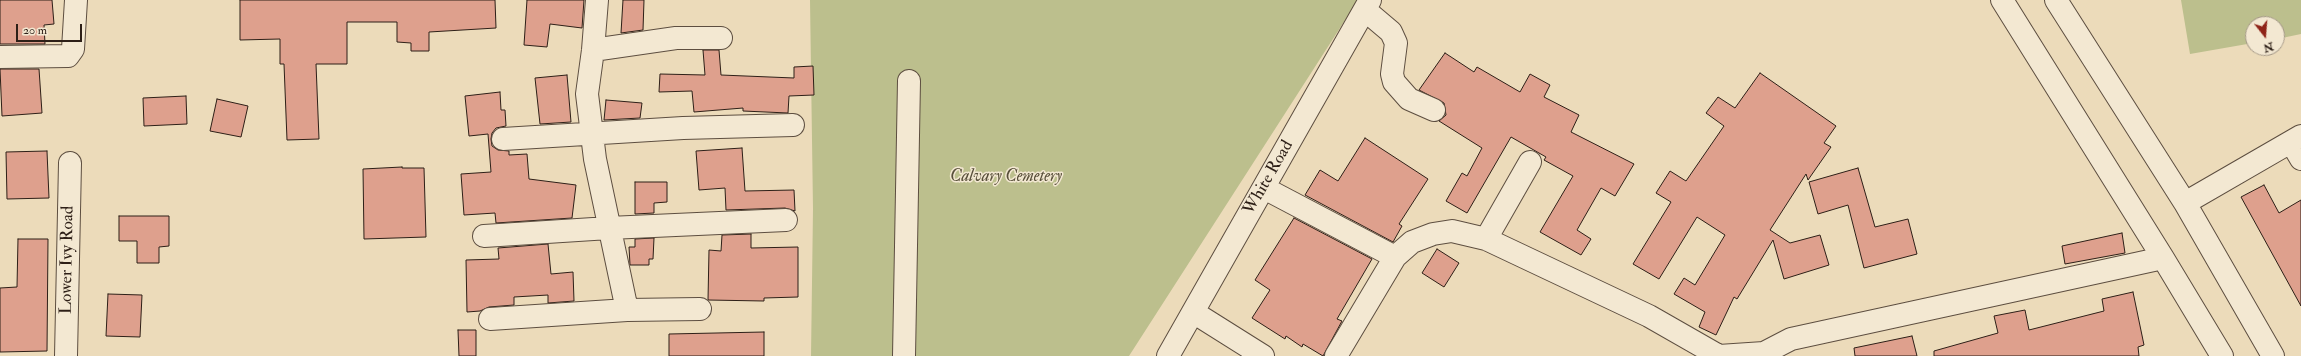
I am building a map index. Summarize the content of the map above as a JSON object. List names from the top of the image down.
{
  "streets": {
    "street": ["White Road", "Lower Ivy Road"]
  },
  "parks": ["Calvary Cemetery"],
  "scale_bar": "20 m",
  "north": "bottom"
}
